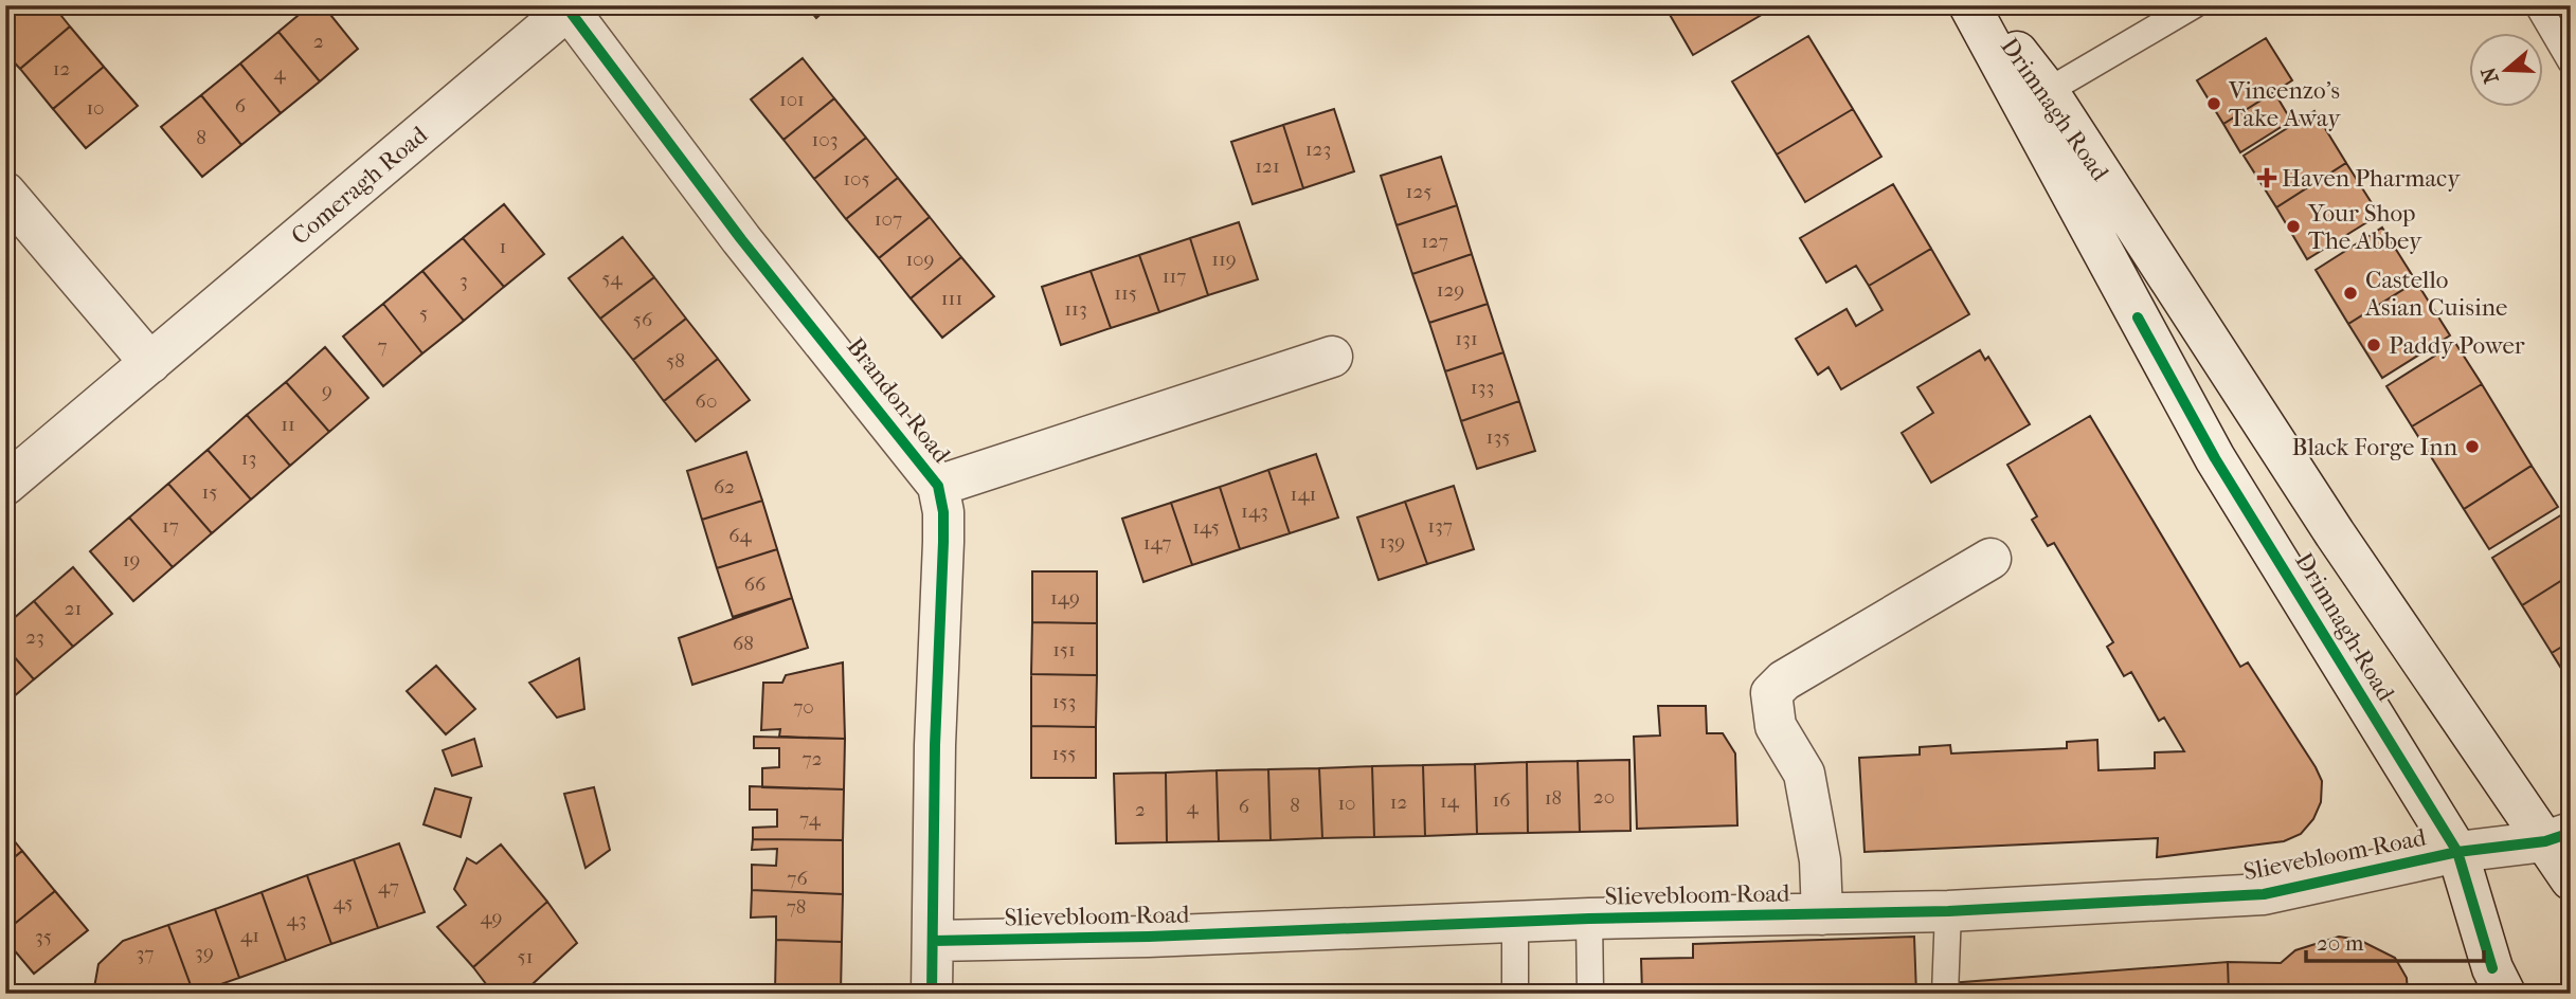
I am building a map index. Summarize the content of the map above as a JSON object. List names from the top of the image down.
{
  "streets": {
    "street": [
      "Drimnagh Road",
      "Comeragh Road",
      "Brandon Road",
      "Slievebloom Road"
    ]
  },
  "crossings": [
    ["Drimnagh Road", "Slievebloom Road"],
    ["Comeragh Road", "Brandon Road"],
    ["Brandon Road", "Slievebloom Road"]
  ],
  "places": {
    "other": [
      "Vincenzo's Take Away",
      "Your Shop The Abbey",
      "Castello Asian Cuisine",
      "Paddy Power",
      "Black Forge Inn"
    ],
    "health": ["Haven Pharmacy"]
  },
  "house_numbers": [
    "2",
    "12",
    "4",
    "101",
    "6",
    "10",
    "8",
    "103",
    "123",
    "121",
    "105",
    "125",
    "107",
    "127",
    "1",
    "109",
    "119",
    "117",
    "54",
    "3",
    "129",
    "115",
    "111",
    "113",
    "5",
    "56",
    "131",
    "7",
    "58",
    "133",
    "9",
    "60",
    "11",
    "135",
    "13",
    "62",
    "15",
    "141",
    "143",
    "17",
    "137",
    "145",
    "64",
    "139",
    "147",
    "19",
    "66",
    "149",
    "21",
    "23",
    "68",
    "151",
    "153",
    "70",
    "155",
    "72",
    "20",
    "18",
    "16",
    "14",
    "12",
    "10",
    "8",
    "6",
    "4",
    "2",
    "74",
    "76",
    "47",
    "45",
    "78",
    "49",
    "43",
    "41",
    "35",
    "39",
    "37",
    "51"
  ],
  "scale_bar": "20 m",
  "north": "left"
}
